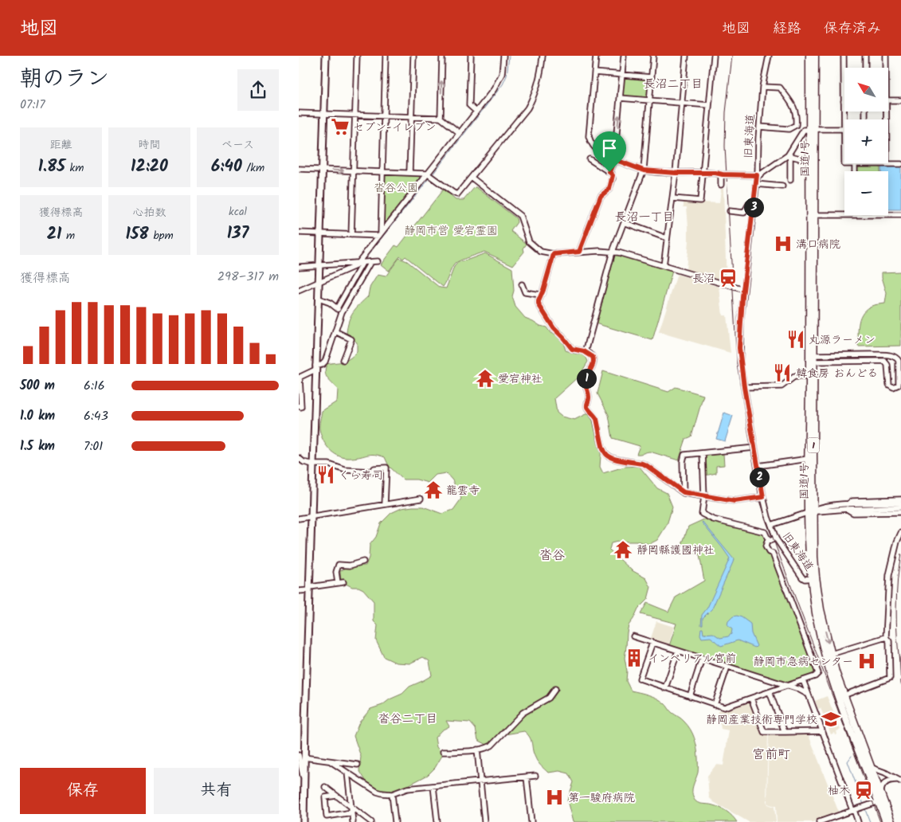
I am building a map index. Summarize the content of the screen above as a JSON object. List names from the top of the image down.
{
  "streets": {
    "highway": ["国道1号", "1"],
    "street": ["旧東海道"]
  },
  "crossings": [
    ["旧東海道", "国道1号"]
  ],
  "districts": [
    "長沼二丁目",
    "長沼一丁目",
    "沓谷",
    "沓谷二丁目",
    "宮前町"
  ],
  "parks": ["沓谷公園", "静岡市営 愛宕霊園"],
  "places": {
    "supermarket": ["セブン-イレブン"],
    "hospital": ["溝口病院", "静岡市急病センター", "第一駿府病院"],
    "station": ["長沼", "柚木"],
    "restaurant": ["丸源ラーメン", "韓食房 おんどる", "くら寿司"],
    "temple": ["愛宕神社", "龍雲寺", "靜岡縣護國神社"],
    "building": ["インペリアル宮前"],
    "school or university": ["静岡産業技術専門学校"]
  },
  "north": "top left",
  "page": {
    "header": "地図",
    "nav": ["地図", "経路", "保存済み"],
    "heading": ["朝のラン", "07:17"],
    "map_buttons": ["+", "−"],
    "stats": [
      ["距離", "1.85 km"],
      ["時間", "12:20"],
      ["ペース", "6:40 /km"],
      ["獲得標高", "21 m"],
      ["心拍数", "158 bpm"],
      ["kcal", "137"]
    ],
    "pins": ["3", "1", "2"],
    "chart": ["獲得標高", "298–317 m"],
    "list": [
      {
        "name": "500 m",
        "note": "6:16"
      },
      {
        "name": "1.0 km",
        "note": "6:43"
      },
      {
        "name": "1.5 km",
        "note": "7:01"
      }
    ],
    "buttons": ["保存", "共有"]
  }
}
